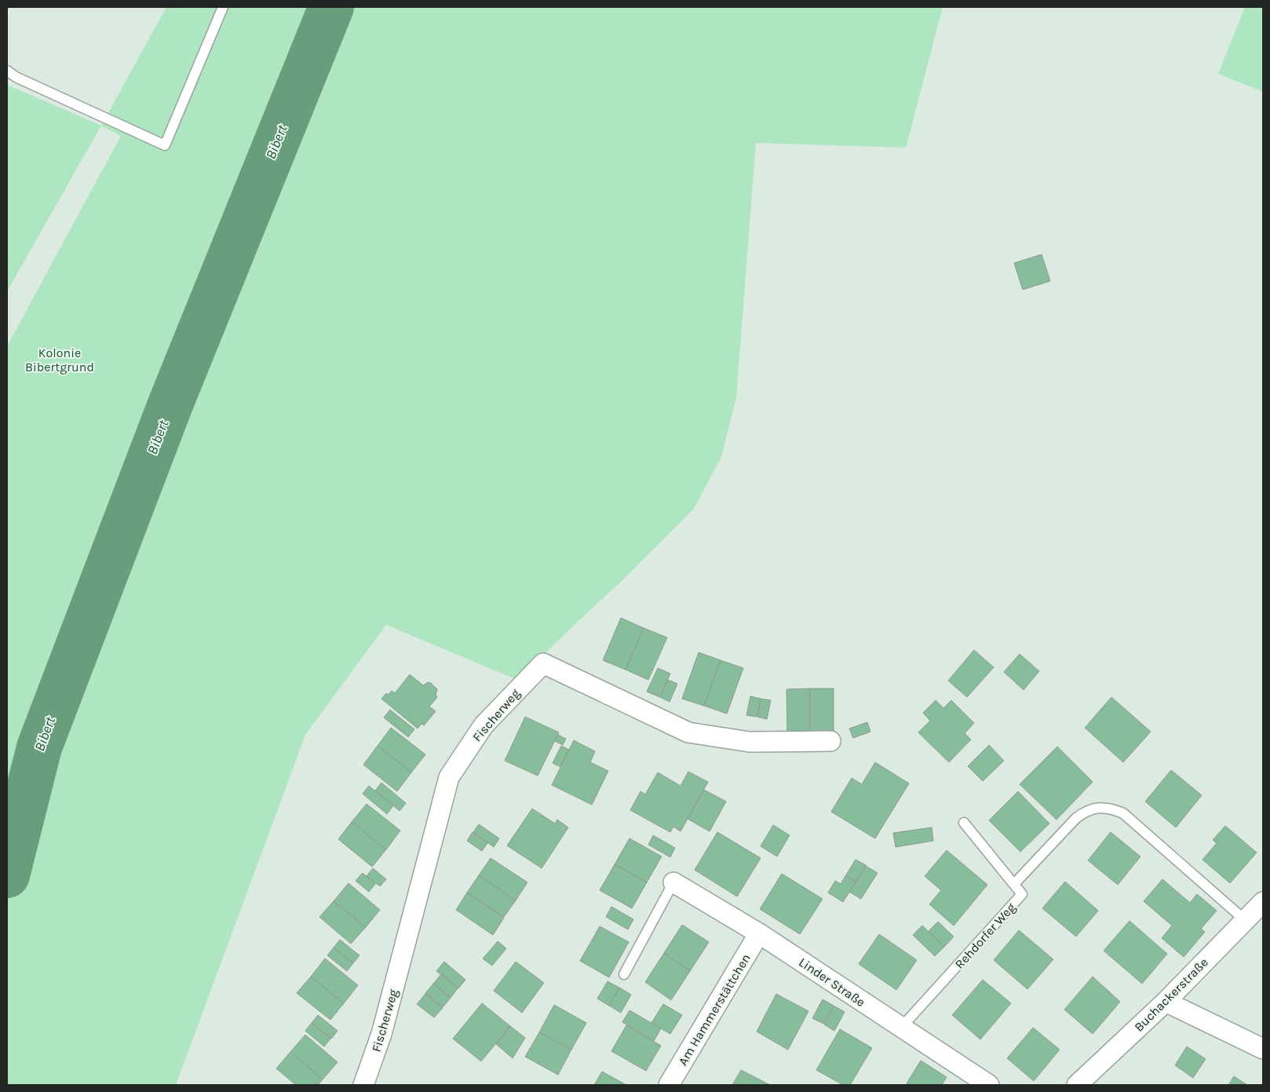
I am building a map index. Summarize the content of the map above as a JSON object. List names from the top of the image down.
{
  "streets": {
    "street": [
      "Fischerweg",
      "Linder Straße",
      "Buchackerstraße",
      "Am Hammerstättchen"
    ],
    "lane": ["Rehdorfer Weg"]
  },
  "crossings": [
    ["Rehdorfer Weg", "Linder Straße"],
    ["Linder Straße", "Am Hammerstättchen"]
  ],
  "water": ["Bibert"],
  "parks": ["Kolonie Bibertgrund"]
}
